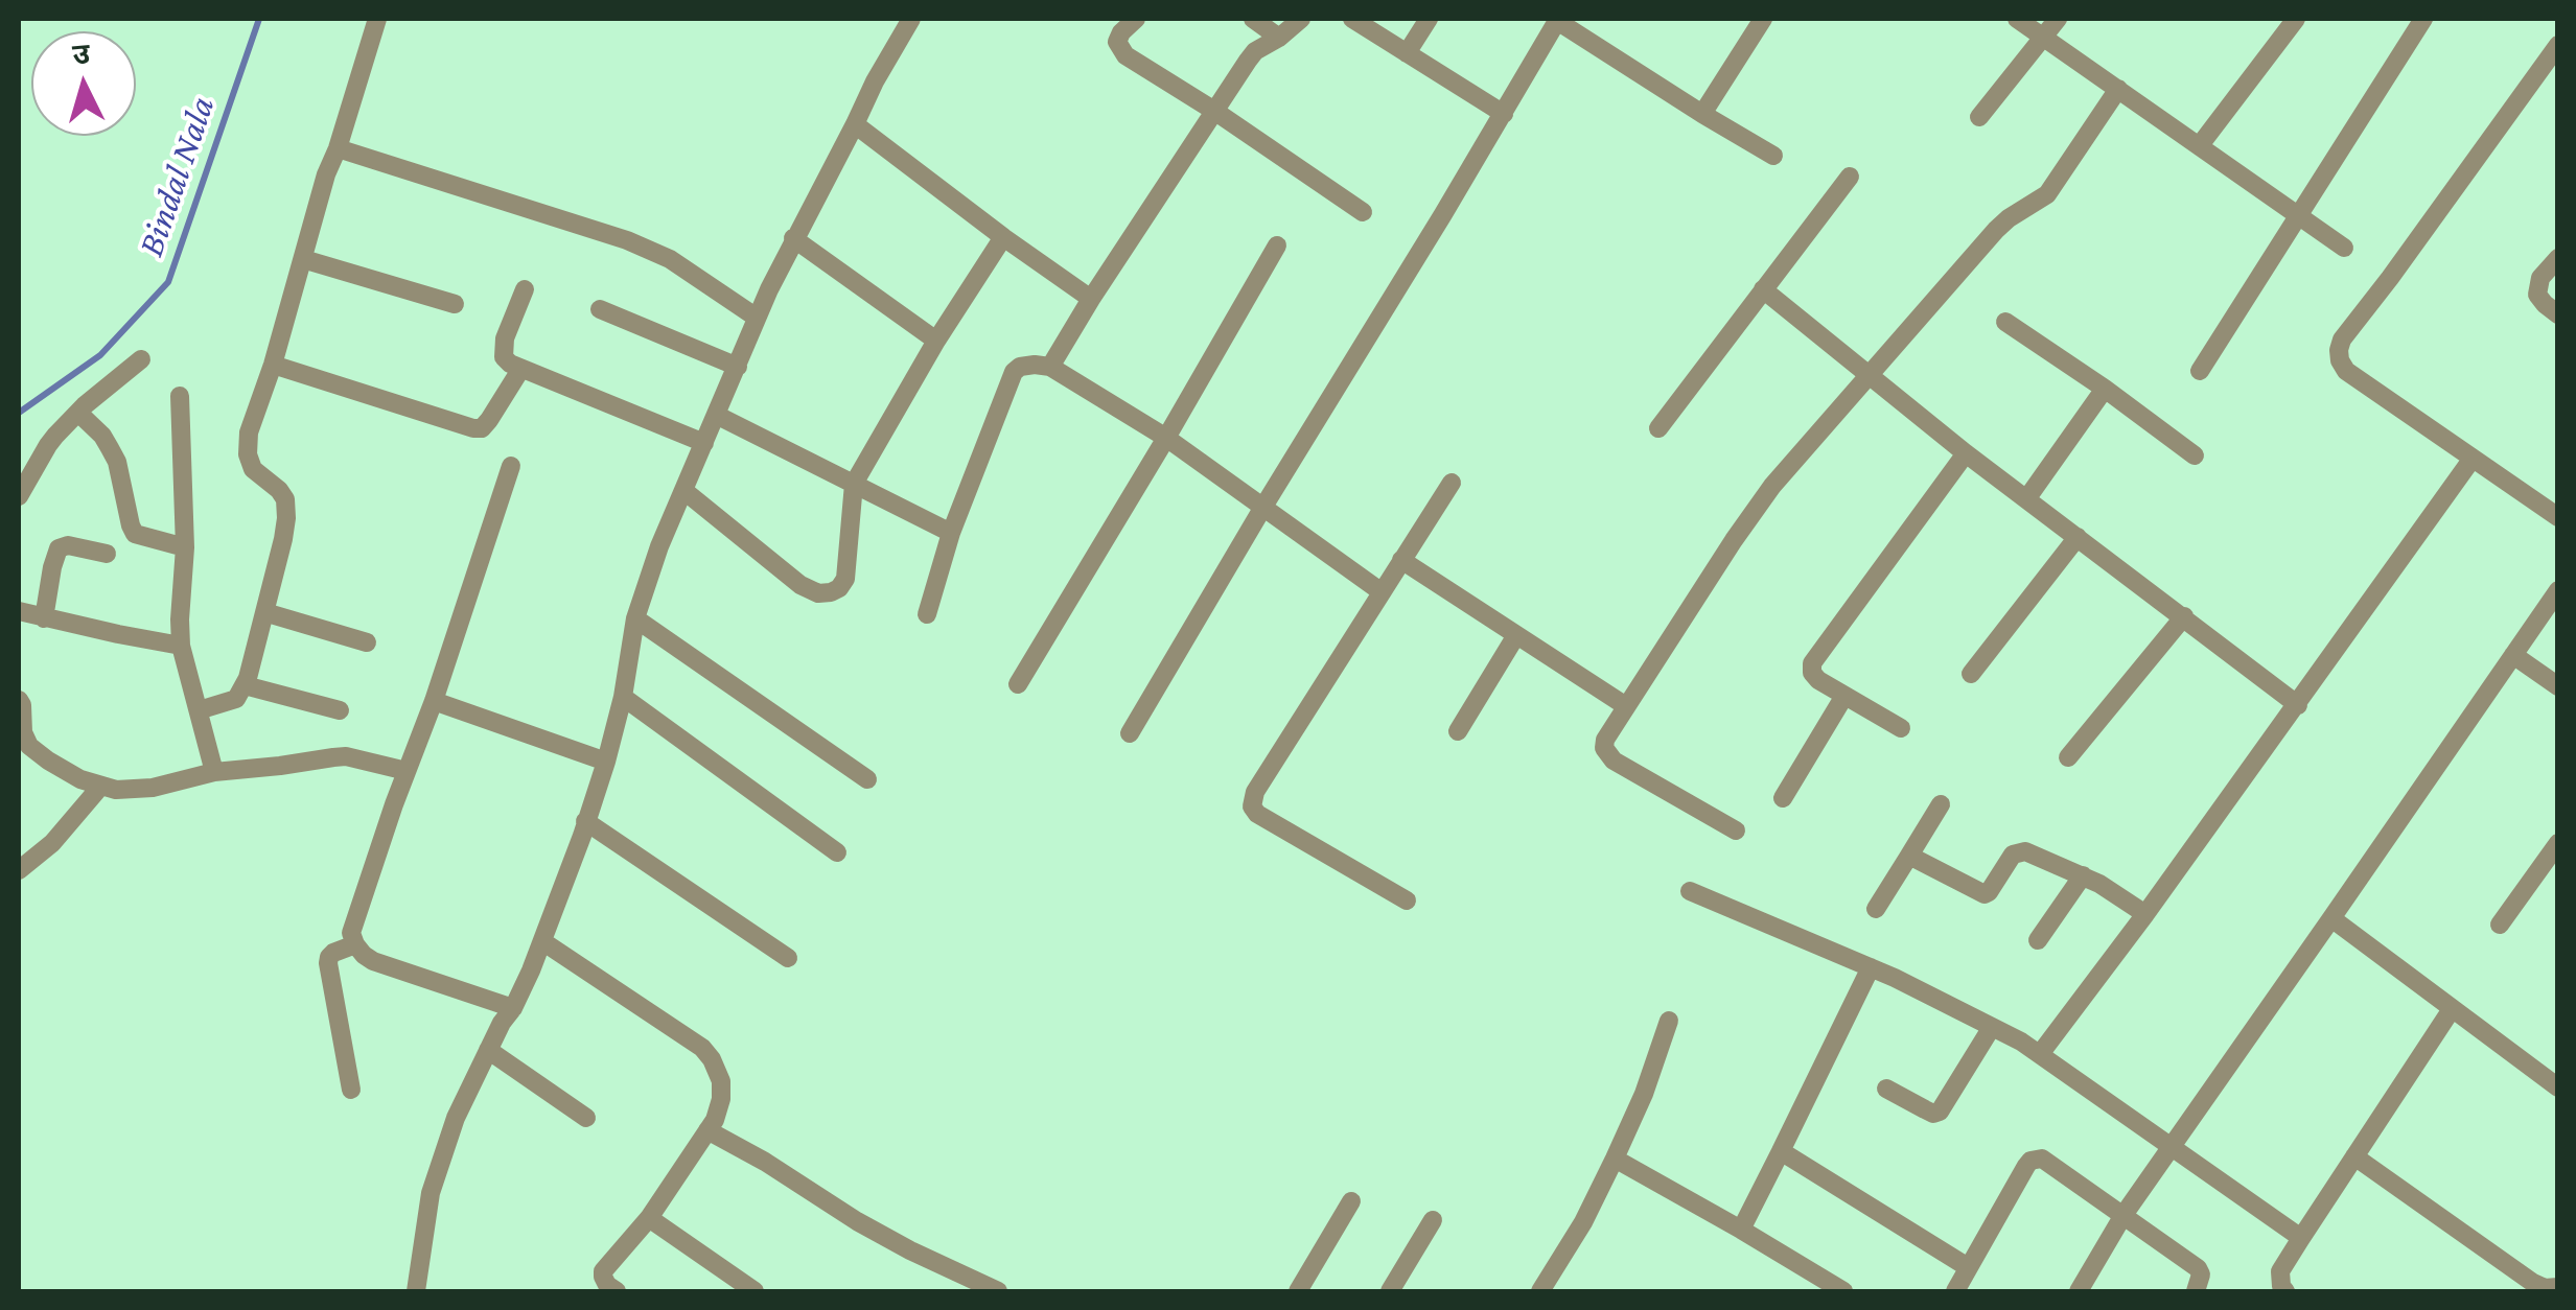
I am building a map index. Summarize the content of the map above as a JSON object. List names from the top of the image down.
{
  "water": ["Bindal Nala"],
  "north": "top"
}
